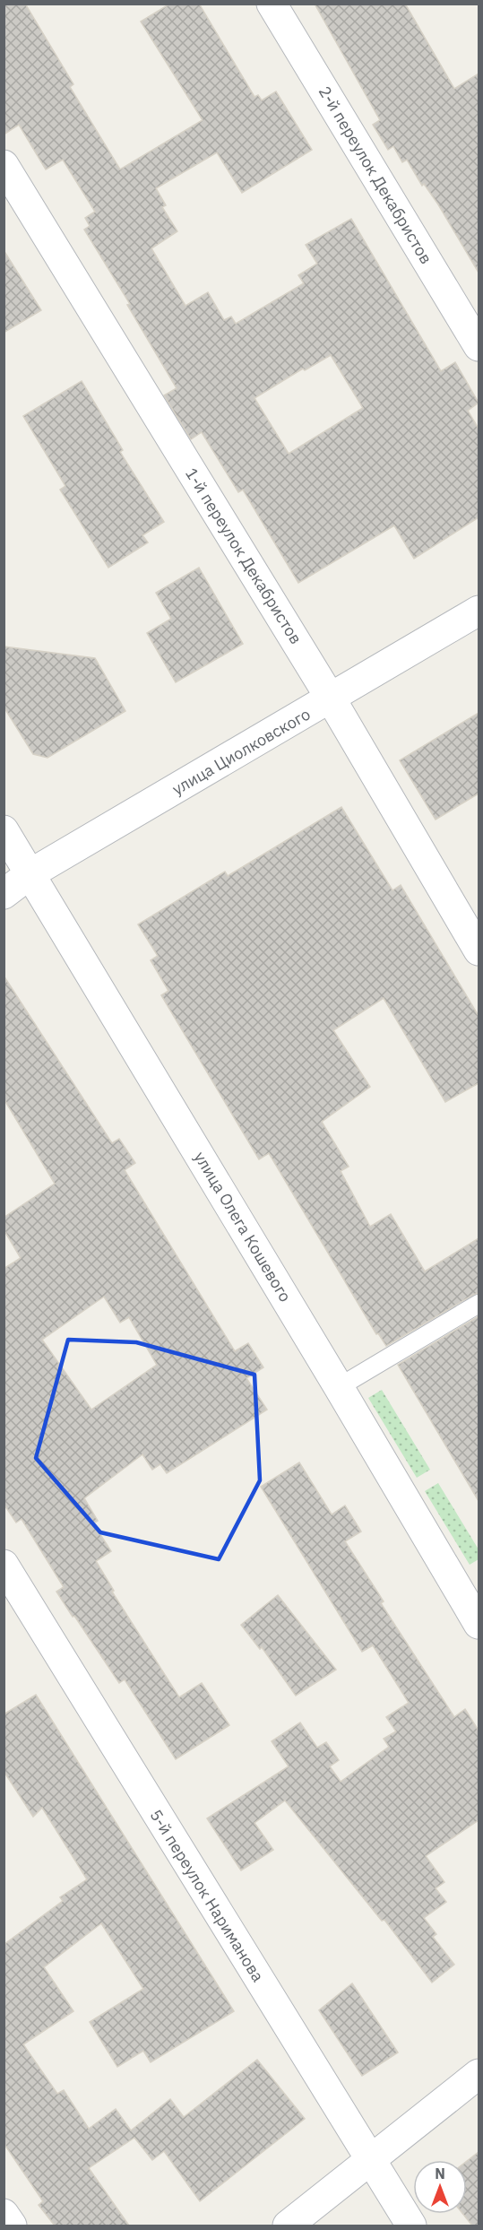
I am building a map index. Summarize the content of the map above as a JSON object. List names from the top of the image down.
{
  "streets": {
    "street": [
      "2-й переулок Декабристов",
      "1-й переулок Декабристов",
      "улица Циолковского",
      "улица Олега Кошевого",
      "5-й переулок Нариманова"
    ]
  },
  "crossings": [
    ["1-й переулок Декабристов", "улица Циолковского"],
    ["улица Циолковского", "улица Олега Кошевого"]
  ],
  "north": "top"
}
